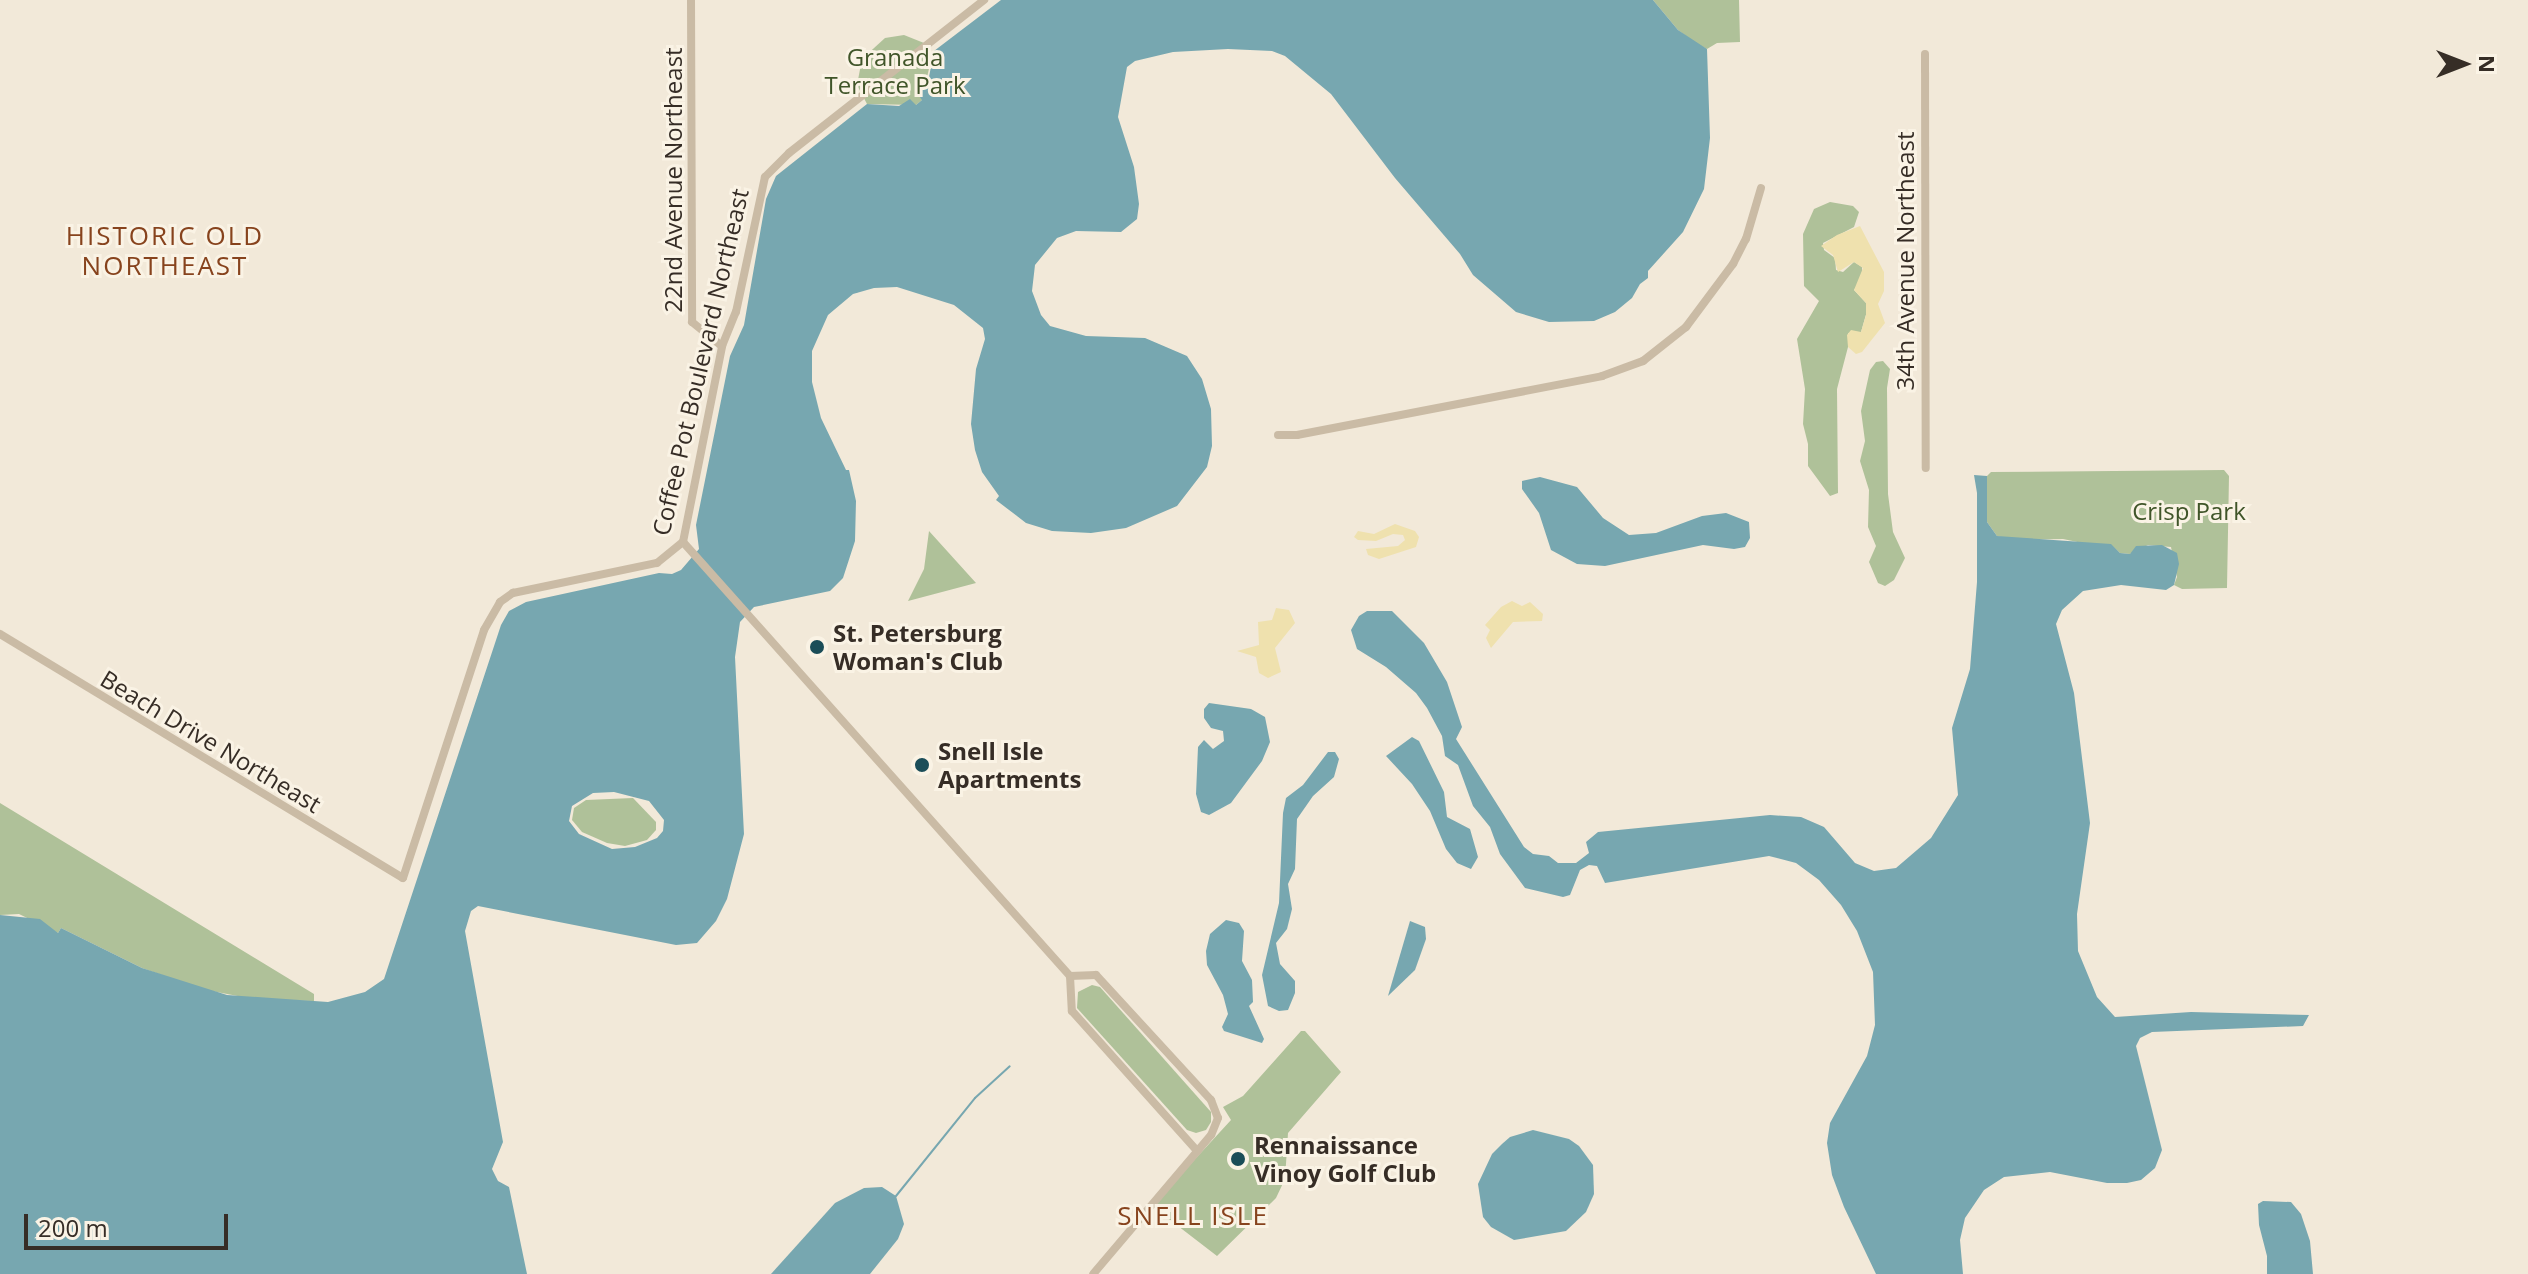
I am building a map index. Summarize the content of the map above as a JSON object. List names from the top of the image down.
{
  "streets": {
    "street": [
      "22nd Avenue Northeast",
      "34th Avenue Northeast",
      "Coffee Pot Boulevard Northeast",
      "Beach Drive Northeast"
    ]
  },
  "crossings": [
    ["22nd Avenue Northeast", "Coffee Pot Boulevard Northeast"],
    ["Coffee Pot Boulevard Northeast", "Beach Drive Northeast"]
  ],
  "districts": ["HISTORIC OLD NORTHEAST", "SNELL ISLE"],
  "parks": ["Granada Terrace Park", "Crisp Park"],
  "places": ["St. Petersburg Woman's Club", "Snell Isle Apartments", "Rennaissance Vinoy Golf Club"],
  "scale_bar": "200 m",
  "north": "right"
}
